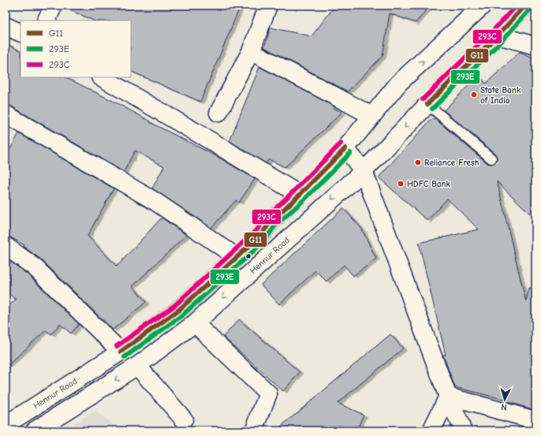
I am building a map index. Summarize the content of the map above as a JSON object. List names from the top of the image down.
{
  "streets": {
    "street": ["Hennur Road"]
  },
  "places": ["State Bank of India", "Reliance Fresh", "HDFC Bank"],
  "lines": ["transit line G11", "transit line 293C", "transit line 293E"],
  "legend": ["G11", "293E", "293C"],
  "north": "bottom"
}
